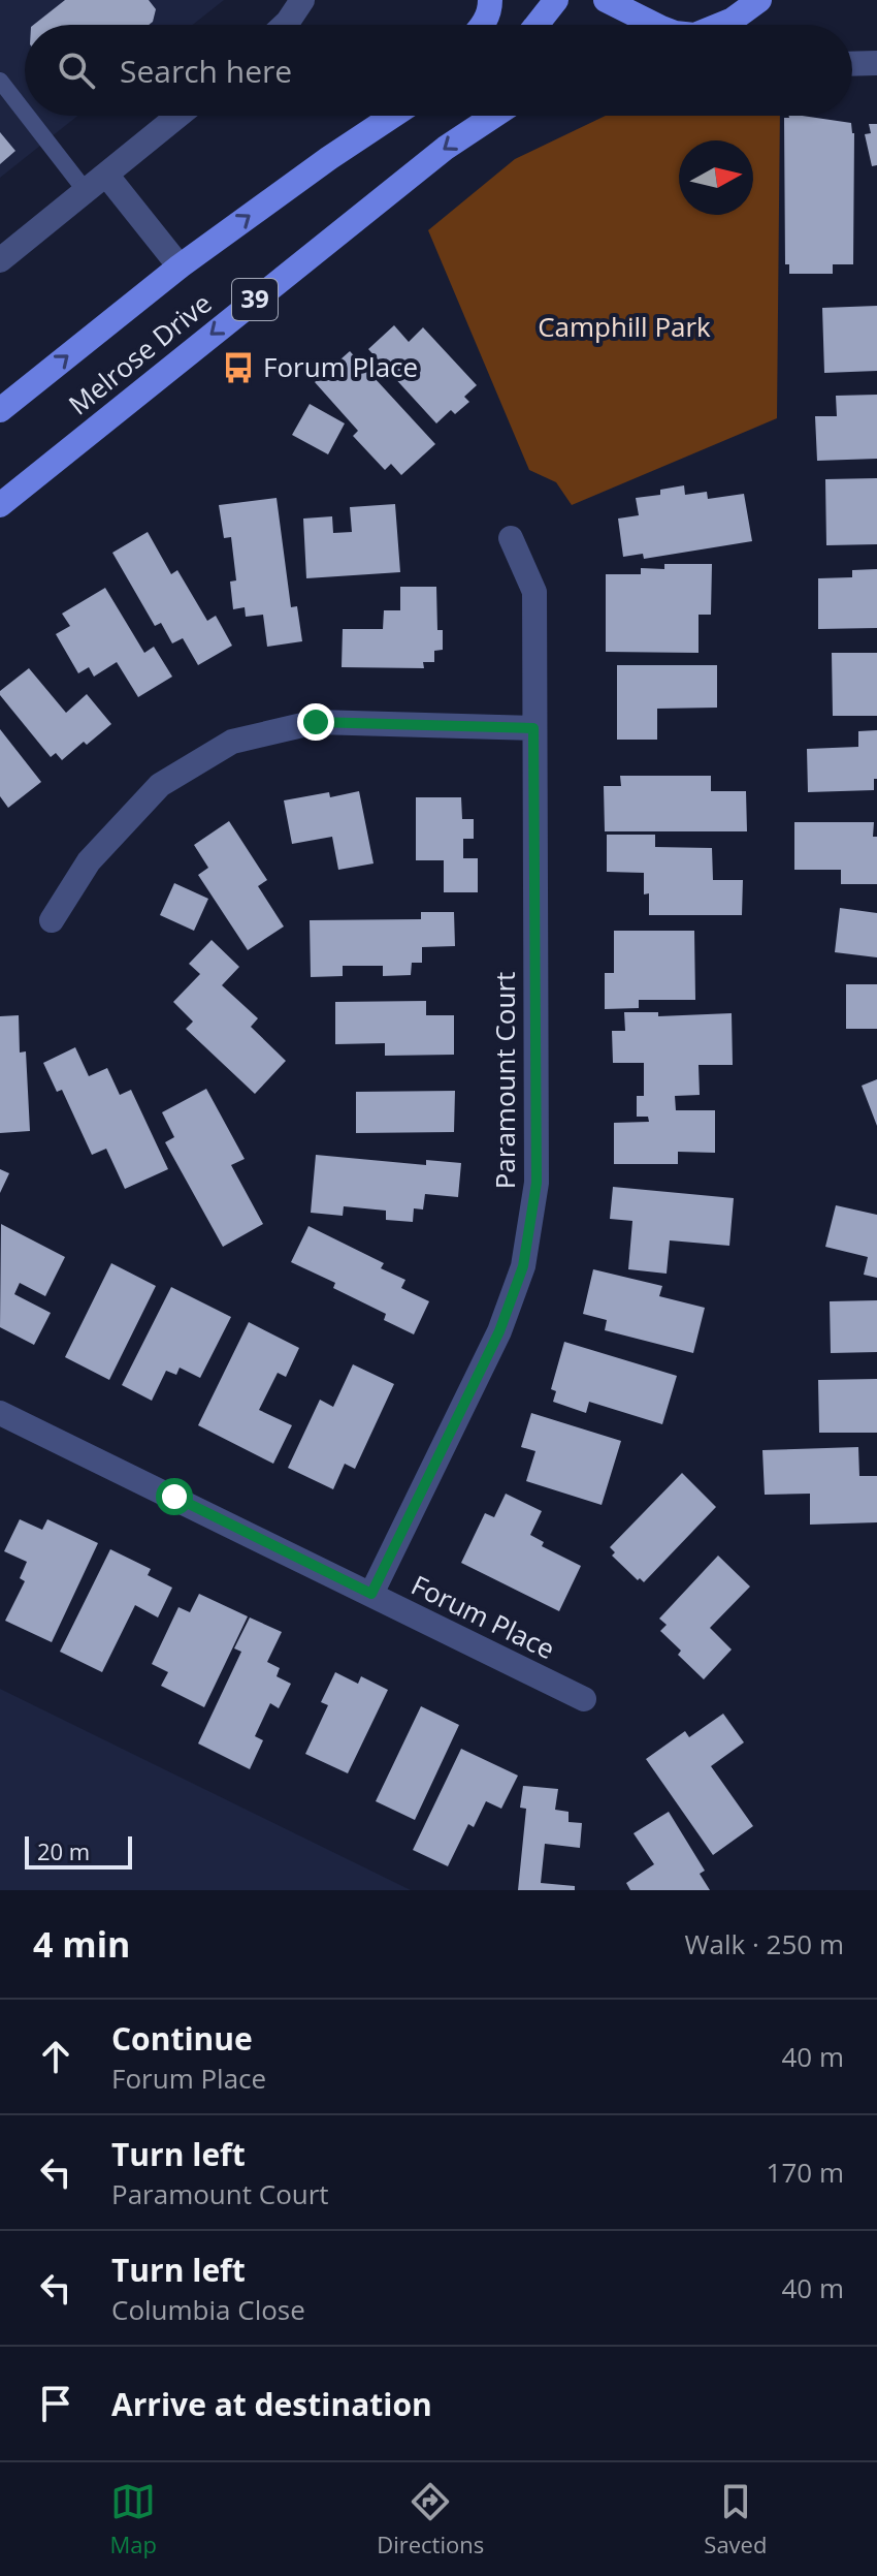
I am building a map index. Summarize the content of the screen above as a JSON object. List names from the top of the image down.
{
  "streets": {
    "main road": ["39", "Melrose Drive"],
    "street": ["Paramount Court", "Forum Place"]
  },
  "crossings": [
    ["Paramount Court", "Forum Place"]
  ],
  "parks": ["Camphill Park"],
  "places": {
    "bus stop": ["Forum Place"]
  },
  "scale_bar": "20 m",
  "north": "right",
  "page": {
    "search": "Search here",
    "scale": "20 m",
    "heading": ["4 min", "Walk · 250 m"],
    "list": [
      ["Continue", "Forum Place", "40 m"],
      ["Turn left", "Paramount Court", "170 m"],
      ["Turn left", "Columbia Close", "40 m"],
      "Arrive at destination"
    ],
    "nav": ["Map", "Directions", "Saved"]
  }
}
